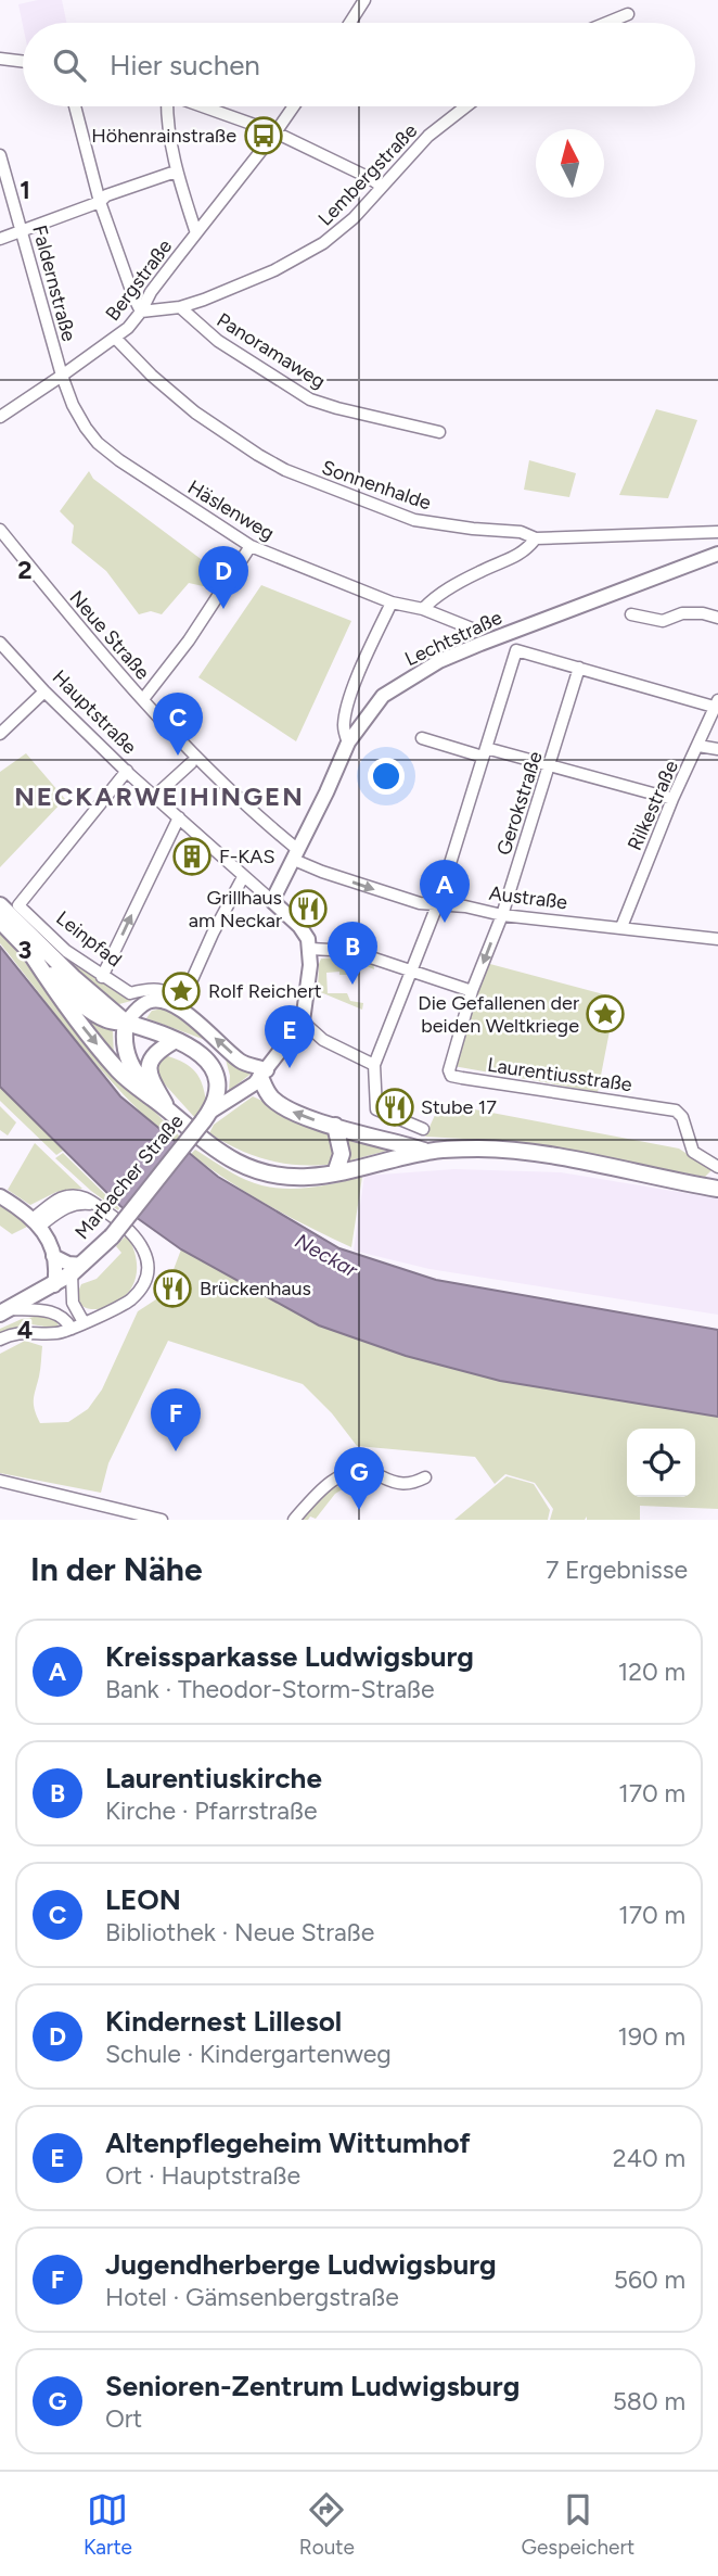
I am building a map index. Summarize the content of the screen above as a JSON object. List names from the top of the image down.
{
  "streets": {
    "main road": ["Marbacher Straße"],
    "street": [
      "Lembergstraße",
      "Bergstraße",
      "Faldernstraße",
      "Panoramaweg",
      "Sonnenhalde",
      "Häslenweg",
      "Neue Straße",
      "Lechtstraße",
      "Hauptstraße",
      "Gerokstraße",
      "Rilkestraße",
      "Austraße",
      "Leinpfad",
      "Laurentiusstraße"
    ]
  },
  "crossings": [
    ["Lembergstraße", "Bergstraße"],
    ["Lembergstraße", "Panoramaweg"],
    ["Bergstraße", "Faldernstraße"],
    ["Bergstraße", "Sonnenhalde"],
    ["Bergstraße", "Häslenweg"],
    ["Faldernstraße", "Häslenweg"],
    ["Neue Straße", "Lechtstraße"],
    ["Neue Straße", "Austraße"],
    ["Lechtstraße", "Hauptstraße"],
    ["Lechtstraße", "Austraße"],
    ["Hauptstraße", "Leinpfad"],
    ["Gerokstraße", "Austraße"],
    ["Gerokstraße", "Laurentiusstraße"],
    ["Rilkestraße", "Austraße"]
  ],
  "districts": ["NECKARWEIHINGEN"],
  "water": ["Neckar"],
  "places": {
    "bus stop": ["Höhenrainstraße"],
    "building": ["F-KAS"],
    "restaurant": ["Grillhaus am Neckar", "Stube 17", "Brückenhaus"],
    "place": ["Rolf Reichert", "Die Gefallenen der beiden Weltkriege"]
  },
  "north": "top",
  "page": {
    "search": "Hier suchen",
    "pins": [
      "D",
      "C",
      "A",
      "B",
      "E",
      "F",
      "G"
    ],
    "heading": ["In der Nähe", "7 Ergebnisse"],
    "list": [
      {
        "mark": "A",
        "name": "Kreissparkasse Ludwigsburg",
        "note": "Bank · Theodor-Storm-Straße",
        "value": "120 m"
      },
      {
        "mark": "B",
        "name": "Laurentiuskirche",
        "note": "Kirche · Pfarrstraße",
        "value": "170 m"
      },
      {
        "mark": "C",
        "name": "LEON",
        "note": "Bibliothek · Neue Straße",
        "value": "170 m"
      },
      {
        "mark": "D",
        "name": "Kindernest Lillesol",
        "note": "Schule · Kindergartenweg",
        "value": "190 m"
      },
      {
        "mark": "E",
        "name": "Altenpflegeheim Wittumhof",
        "note": "Ort · Hauptstraße",
        "value": "240 m"
      },
      {
        "mark": "F",
        "name": "Jugendherberge Ludwigsburg",
        "note": "Hotel · Gämsenbergstraße",
        "value": "560 m"
      },
      {
        "mark": "G",
        "name": "Senioren-Zentrum Ludwigsburg",
        "note": "Ort",
        "value": "580 m"
      }
    ],
    "nav": ["Karte", "Route", "Gespeichert"]
  },
  "grid": {
    "rows": [
      "1",
      "2",
      "3",
      "4"
    ]
  }
}
